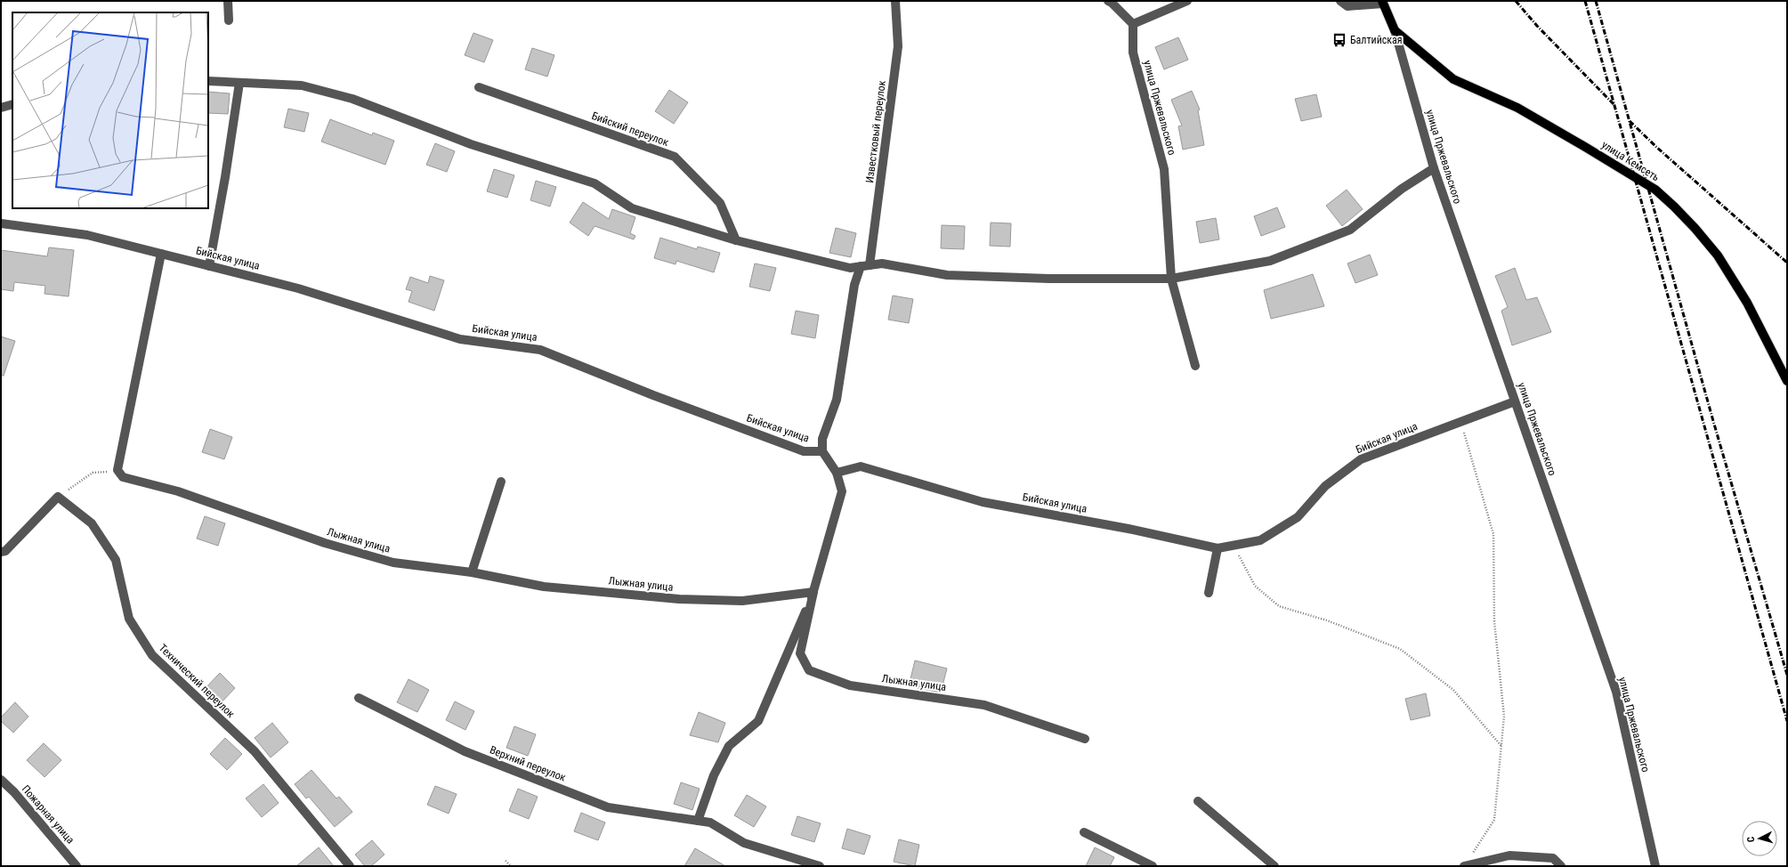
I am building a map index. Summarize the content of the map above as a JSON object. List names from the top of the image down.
{
  "streets": {
    "main road": ["улица Пржевальского", "улица Кемсеть"],
    "street": [
      "Бийский переулок",
      "Известковый переулок",
      "Бийская улица",
      "Лыжная улица",
      "Технический переулок",
      "Верхний переулок",
      "Пожарная улица"
    ]
  },
  "crossings": [
    ["улица Пржевальского", "улица Кемсеть"],
    ["улица Пржевальского", "Бийская улица"]
  ],
  "places": {
    "bus stop": ["Балтийская"]
  },
  "north": "left"
}
